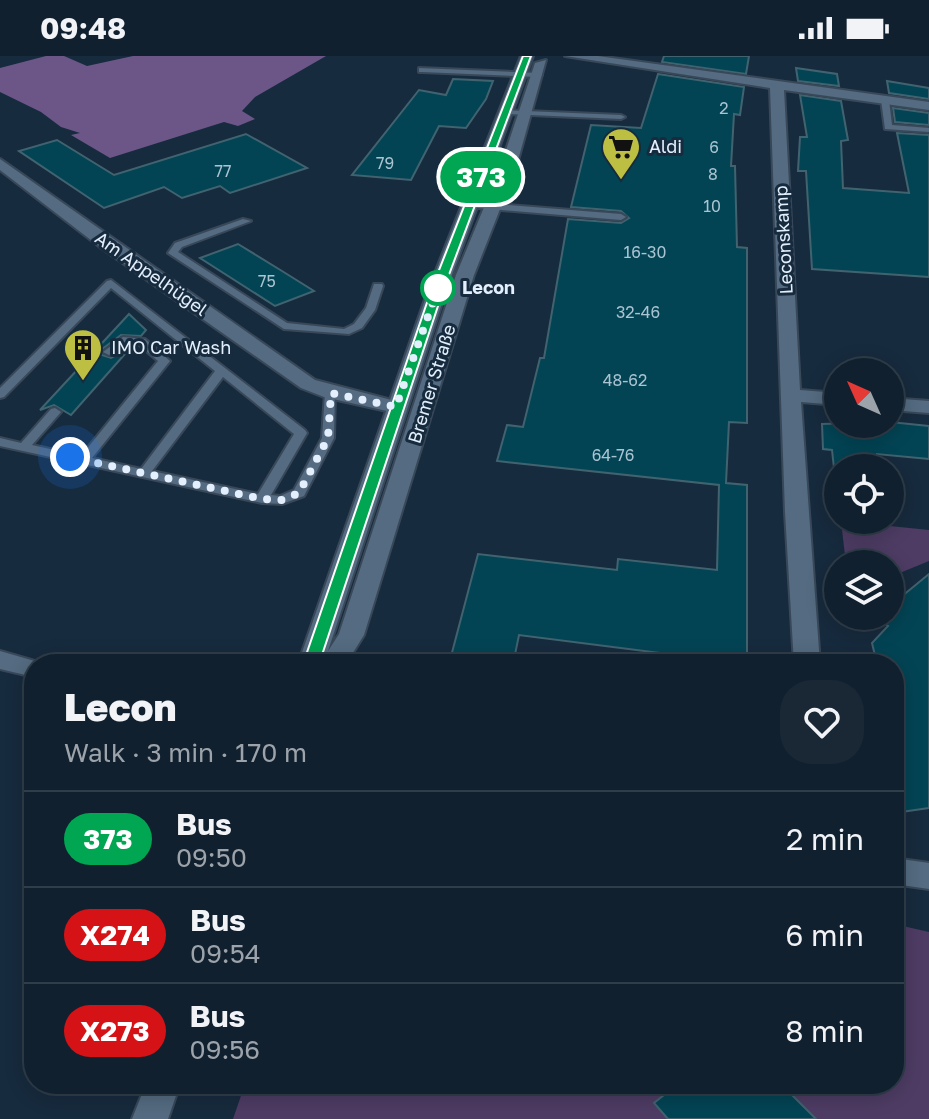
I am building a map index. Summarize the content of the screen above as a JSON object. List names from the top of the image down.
{
  "streets": {
    "street": ["Leconskamp", "Am Appelhügel", "Bremer Straße"]
  },
  "crossings": [
    ["Am Appelhügel", "Bremer Straße"]
  ],
  "places": {
    "supermarket": ["Aldi"],
    "other": ["Lecon"],
    "building": ["IMO Car Wash"]
  },
  "lines": ["bus line 373"],
  "house_numbers": [
    "2",
    "6",
    "79",
    "77",
    "8",
    "10",
    "16-30",
    "75",
    "32-46",
    "48-62",
    "64-76"
  ],
  "north": "top left",
  "page": {
    "status": "09:48",
    "on_map": "373",
    "heading": ["Lecon", "Walk · 3 min · 170 m"],
    "list": [
      {
        "mark": "373",
        "name": "Bus",
        "note": "09:50",
        "value": "2 min"
      },
      {
        "mark": "X274",
        "name": "Bus",
        "note": "09:54",
        "value": "6 min"
      },
      {
        "mark": "X273",
        "name": "Bus",
        "note": "09:56",
        "value": "8 min"
      }
    ]
  }
}
